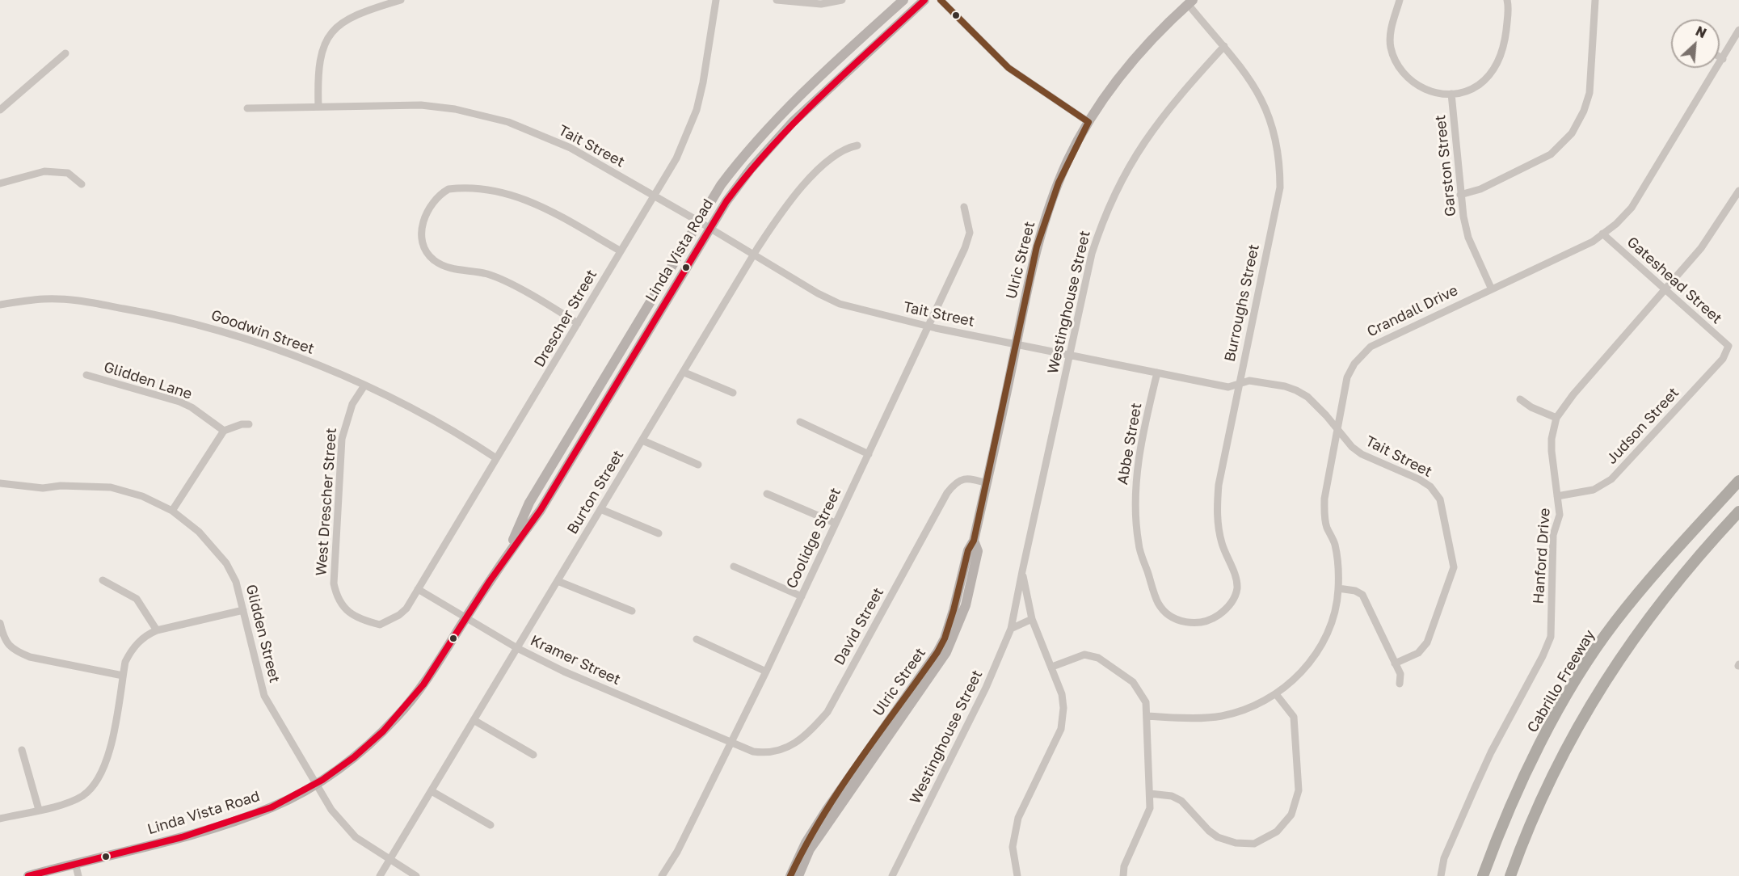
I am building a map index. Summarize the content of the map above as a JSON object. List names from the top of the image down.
{
  "streets": {
    "highway": ["Cabrillo Freeway"],
    "main road": ["Linda Vista Road", "Ulric Street"],
    "street": [
      "Tait Street",
      "Garston Street",
      "Gateshead Street",
      "Westinghouse Street",
      "Burroughs Street",
      "Crandall Drive",
      "Drescher Street",
      "Goodwin Street",
      "Glidden Lane",
      "Judson Street",
      "Abbe Street",
      "Burton Street",
      "West Drescher Street",
      "Coolidge Street",
      "Hanford Drive",
      "David Street",
      "Glidden Street",
      "Kramer Street"
    ]
  },
  "crossings": [
    ["Tait Street", "Linda Vista Road"],
    ["Tait Street", "Ulric Street"],
    ["Tait Street", "Westinghouse Street"],
    ["Tait Street", "Burroughs Street"],
    ["Tait Street", "Crandall Drive"],
    ["Tait Street", "Drescher Street"],
    ["Tait Street", "Abbe Street"],
    ["Tait Street", "Burton Street"],
    ["Tait Street", "Coolidge Street"],
    ["Garston Street", "Crandall Drive"],
    ["Linda Vista Road", "Glidden Street"],
    ["Linda Vista Road", "Kramer Street"],
    ["Ulric Street", "Burroughs Street"],
    ["Ulric Street", "David Street"],
    ["Gateshead Street", "Crandall Drive"],
    ["Gateshead Street", "Judson Street"],
    ["Gateshead Street", "Hanford Drive"],
    ["Westinghouse Street", "Burroughs Street"],
    ["Burroughs Street", "Abbe Street"],
    ["Drescher Street", "Goodwin Street"],
    ["Drescher Street", "West Drescher Street"],
    ["Drescher Street", "Kramer Street"],
    ["Goodwin Street", "West Drescher Street"],
    ["Judson Street", "Hanford Drive"],
    ["Burton Street", "Glidden Street"],
    ["Burton Street", "Kramer Street"],
    ["Coolidge Street", "David Street"],
    ["Coolidge Street", "Kramer Street"],
    ["David Street", "Kramer Street"]
  ],
  "north": "top right"
}
